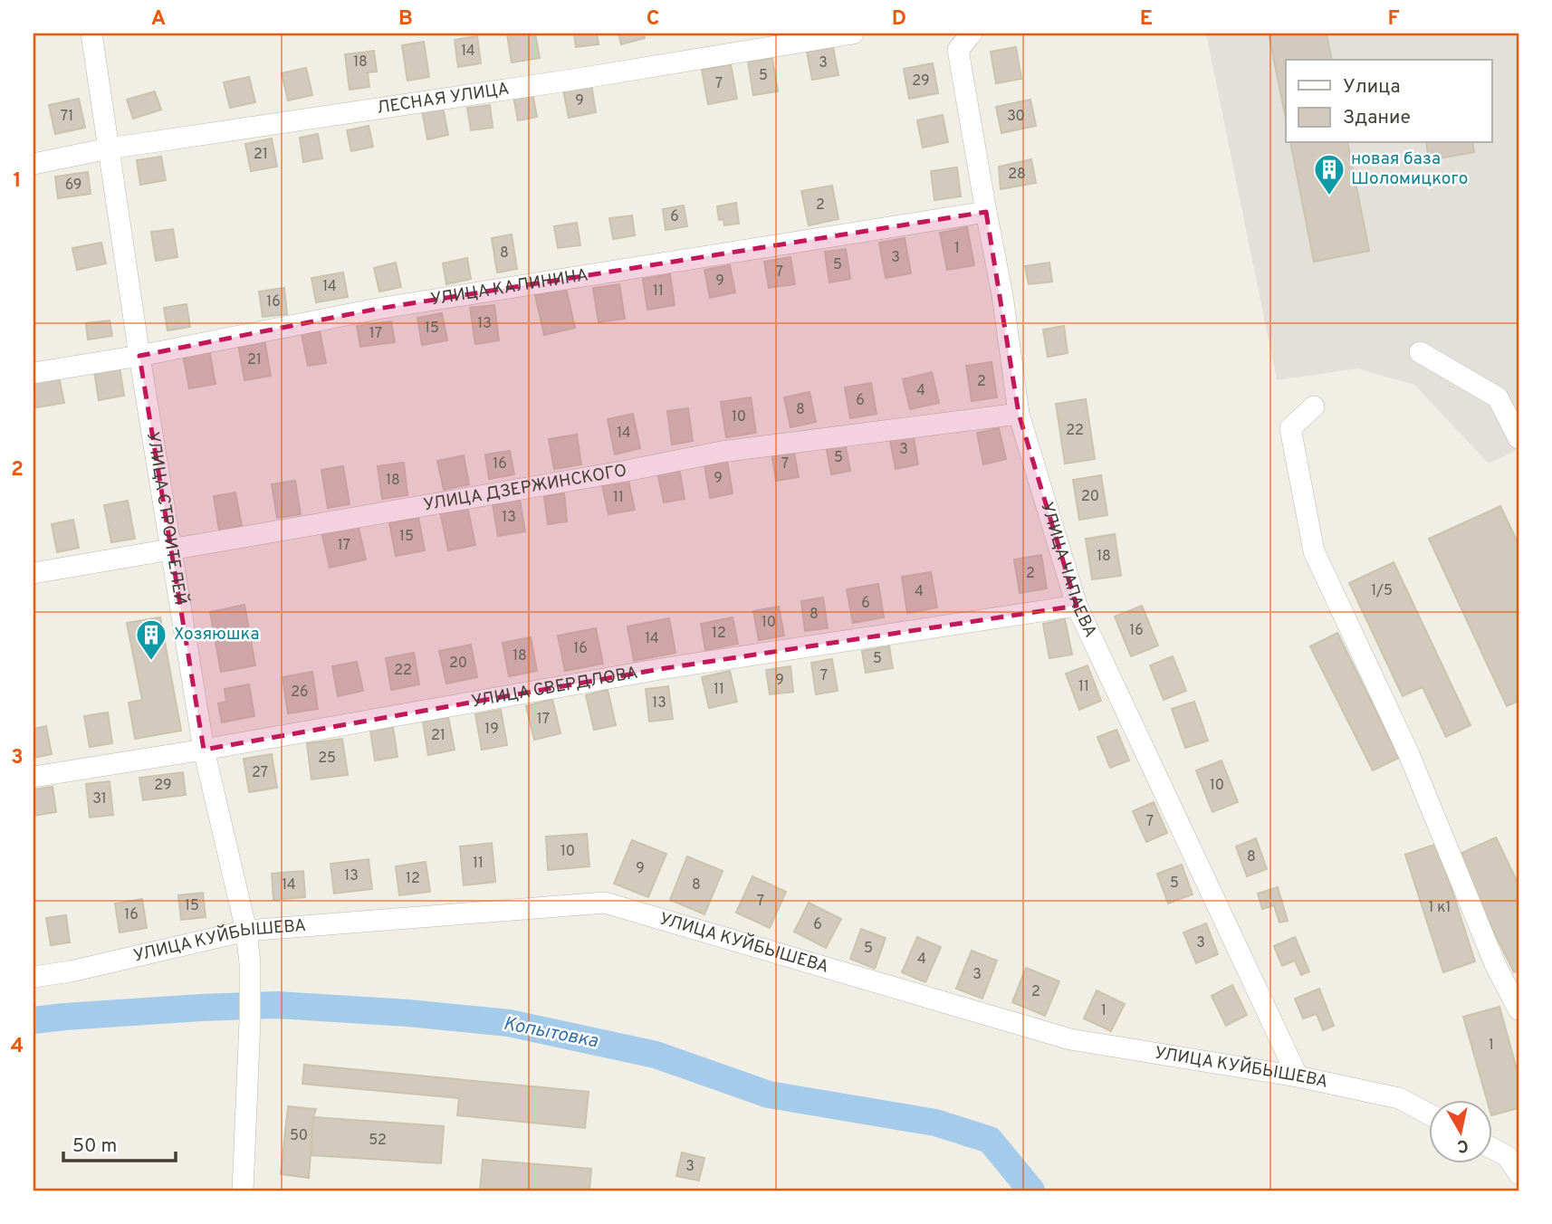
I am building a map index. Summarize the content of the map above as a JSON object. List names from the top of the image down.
{
  "streets": {
    "street": [
      "ЛЕСНАЯ УЛИЦА",
      "УЛИЦА КАЛИНИНА",
      "УЛИЦА ДЗЕРЖИНСКОГО",
      "УЛИЦА СТРОИТЕЛЕЙ",
      "УЛИЦА ЧАПАЕВА",
      "УЛИЦА СВЕРДЛОВА",
      "УЛИЦА КУЙБЫШЕВА"
    ]
  },
  "crossings": [
    ["ЛЕСНАЯ УЛИЦА", "УЛИЦА СТРОИТЕЛЕЙ"],
    ["УЛИЦА КАЛИНИНА", "УЛИЦА СТРОИТЕЛЕЙ"],
    ["УЛИЦА КАЛИНИНА", "УЛИЦА ЧАПАЕВА"],
    ["УЛИЦА ДЗЕРЖИНСКОГО", "УЛИЦА СТРОИТЕЛЕЙ"],
    ["УЛИЦА ДЗЕРЖИНСКОГО", "УЛИЦА ЧАПАЕВА"],
    ["УЛИЦА СТРОИТЕЛЕЙ", "УЛИЦА СВЕРДЛОВА"],
    ["УЛИЦА СТРОИТЕЛЕЙ", "УЛИЦА КУЙБЫШЕВА"],
    ["УЛИЦА ЧАПАЕВА", "УЛИЦА СВЕРДЛОВА"],
    ["УЛИЦА ЧАПАЕВА", "УЛИЦА КУЙБЫШЕВА"]
  ],
  "water": ["Копытовка"],
  "places": {
    "building": ["новая база Шоломицкого", "Хозяюшка"]
  },
  "house_numbers": [
    "14",
    "18",
    "3",
    "5",
    "29",
    "7",
    "9",
    "71",
    "30",
    "21",
    "28",
    "69",
    "2",
    "6",
    "1",
    "8",
    "3",
    "5",
    "7",
    "9",
    "14",
    "11",
    "16",
    "13",
    "15",
    "17",
    "21",
    "2",
    "4",
    "6",
    "8",
    "10",
    "22",
    "14",
    "3",
    "5",
    "16",
    "7",
    "9",
    "18",
    "20",
    "11",
    "13",
    "15",
    "17",
    "18",
    "2",
    "1/5",
    "4",
    "6",
    "8",
    "10",
    "16",
    "12",
    "14",
    "16",
    "18",
    "5",
    "20",
    "22",
    "7",
    "9",
    "11",
    "11",
    "26",
    "13",
    "17",
    "19",
    "21",
    "25",
    "27",
    "29",
    "10",
    "31",
    "7",
    "10",
    "8",
    "11",
    "9",
    "13",
    "12",
    "5",
    "14",
    "8",
    "7",
    "15",
    "1 к1",
    "16",
    "6",
    "3",
    "5",
    "4",
    "3",
    "2",
    "1",
    "1",
    "50",
    "52",
    "3"
  ],
  "legend": ["Улица", "Здание"],
  "scale_bar": "50 m",
  "north": "bottom",
  "grid": {
    "columns": [
      "A",
      "B",
      "C",
      "D",
      "E",
      "F"
    ],
    "rows": [
      "1",
      "2",
      "3",
      "4"
    ]
  }
}
